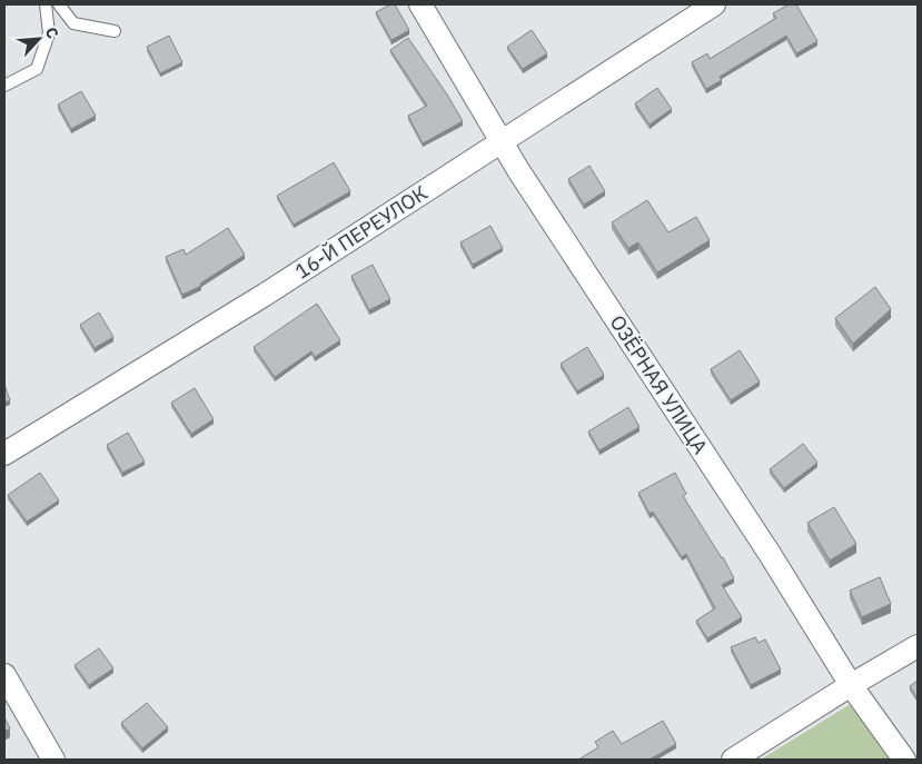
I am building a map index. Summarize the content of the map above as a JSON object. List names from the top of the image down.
{
  "streets": {
    "street": ["16-Й ПЕРЕУЛОК", "ОЗЁРНАЯ УЛИЦА"]
  },
  "crossings": [
    ["16-Й ПЕРЕУЛОК", "ОЗЁРНАЯ УЛИЦА"]
  ],
  "north": "top right"
}
